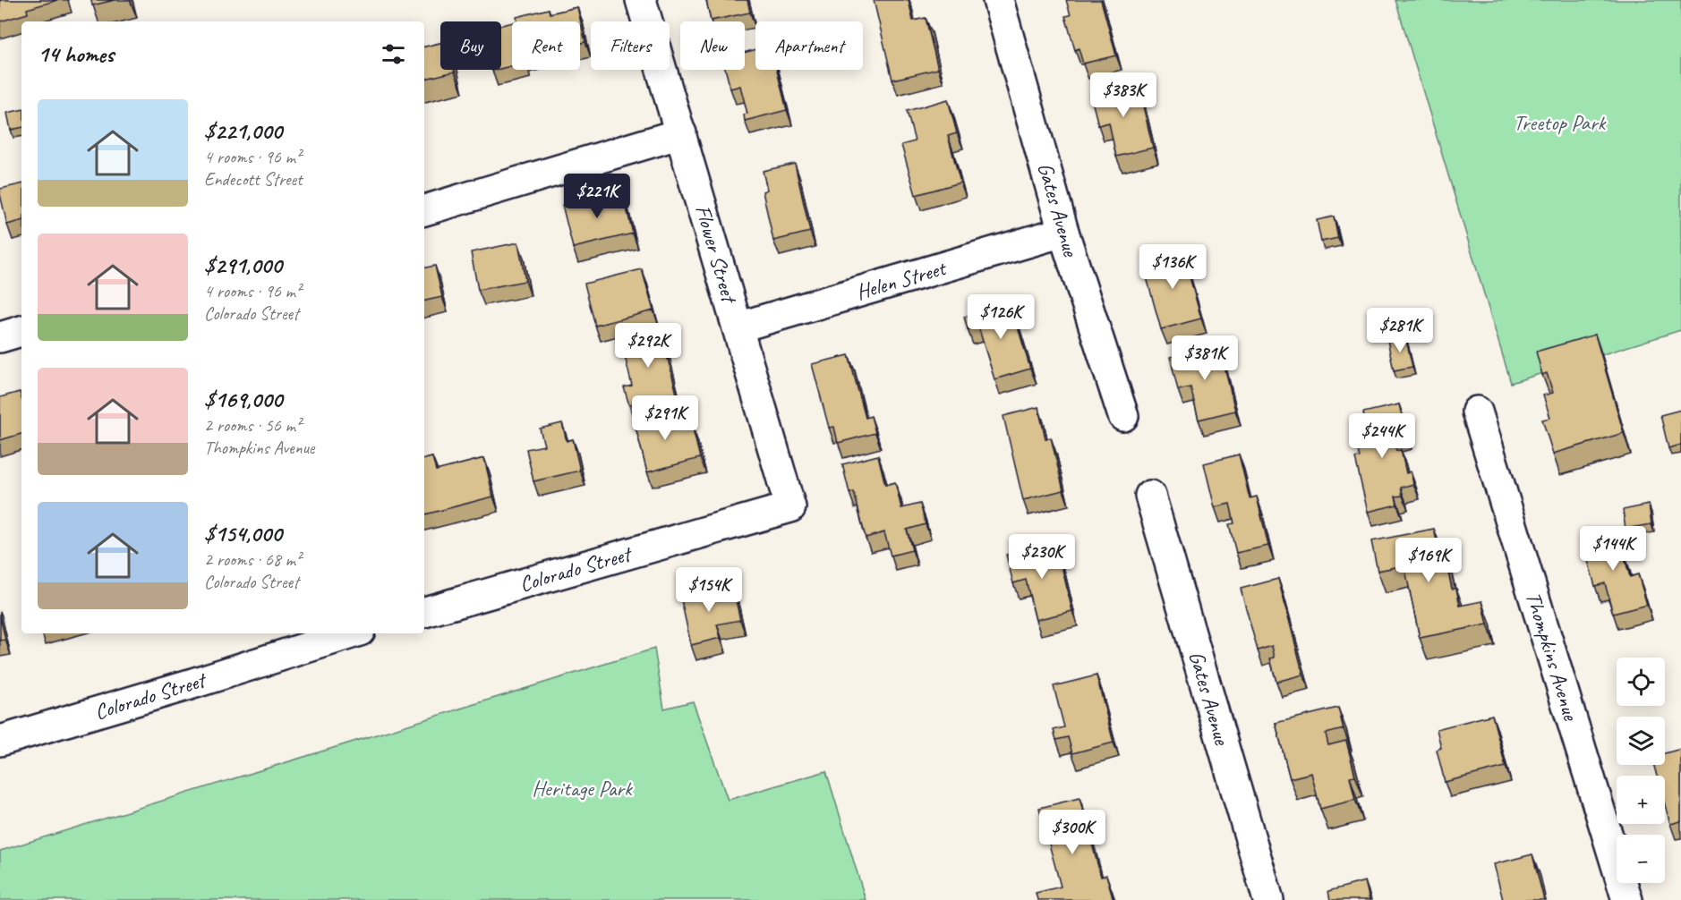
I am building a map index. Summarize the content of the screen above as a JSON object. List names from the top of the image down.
{
  "streets": {
    "street": [
      "Gates Avenue",
      "Flower Street",
      "Helen Street",
      "Colorado Street",
      "Thompkins Avenue"
    ]
  },
  "crossings": [
    ["Gates Avenue", "Helen Street"],
    ["Flower Street", "Helen Street"],
    ["Flower Street", "Colorado Street"]
  ],
  "parks": ["Treetop Park", "Heritage Park"],
  "page": {
    "chip": [
      "Buy",
      "Rent",
      "Filters",
      "New",
      "Apartment"
    ],
    "heading": "14 homes",
    "price": [
      "$383K",
      "$221K",
      "$136K",
      "$126K",
      "$281K",
      "$292K",
      "$381K",
      "$291K",
      "$244K",
      "$144K",
      "$230K",
      "$169K",
      "$154K",
      "$300K"
    ],
    "list": [
      {
        "name": "$221,000",
        "note": "4 rooms · 96 m² · Endecott Street"
      },
      {
        "name": "$291,000",
        "note": "4 rooms · 96 m² · Colorado Street"
      },
      {
        "name": "$169,000",
        "note": "2 rooms · 56 m² · Thompkins Avenue"
      },
      {
        "name": "$154,000",
        "note": "2 rooms · 68 m² · Colorado Street"
      }
    ],
    "map_buttons": ["+", "−"]
  }
}
